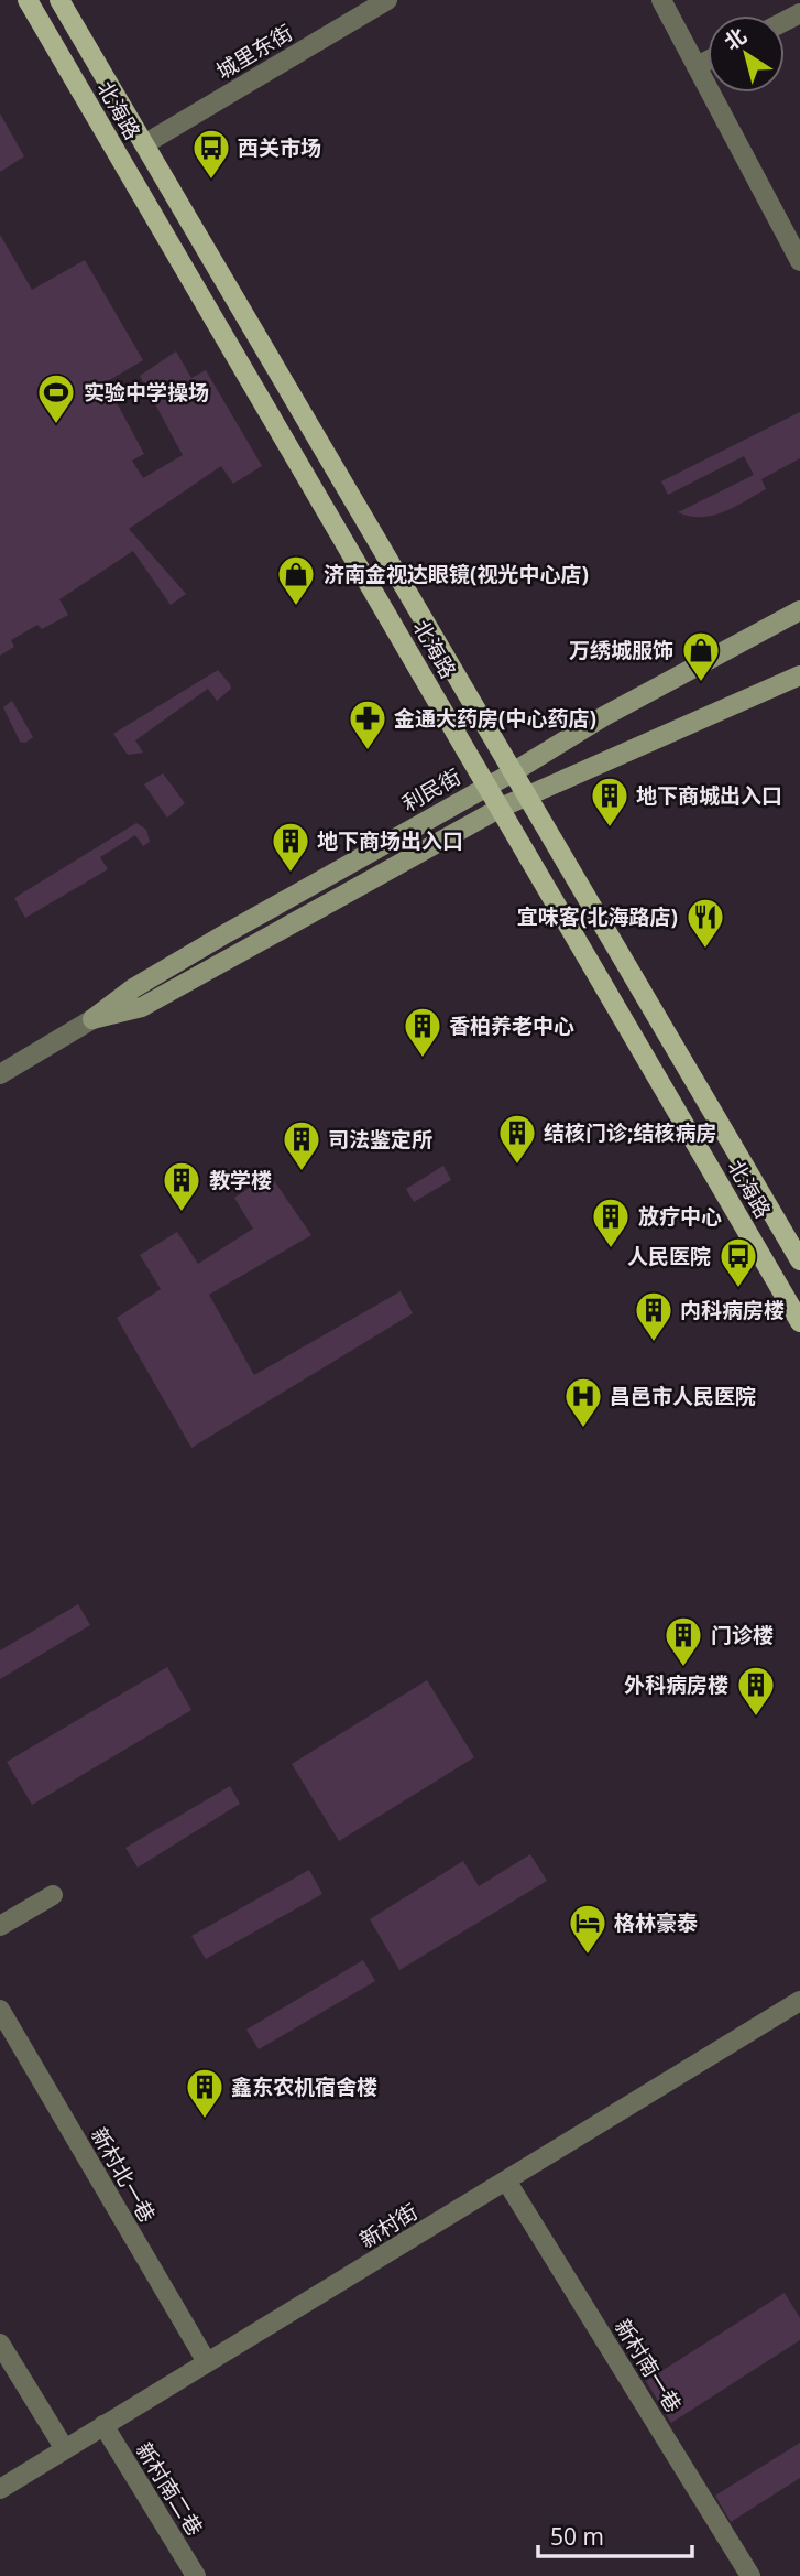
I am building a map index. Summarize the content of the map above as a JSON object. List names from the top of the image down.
{
  "streets": {
    "main road": ["北海路", "利民街"],
    "street": [
      "城里东街",
      "新村北一巷",
      "新村街",
      "新村南一巷",
      "新村南二巷"
    ]
  },
  "crossings": [
    ["城里东街", "北海路"],
    ["北海路", "利民街"],
    ["新村北一巷", "新村街"],
    ["新村街", "新村南一巷"],
    ["新村街", "新村南二巷"]
  ],
  "places": {
    "bus stop": ["西关市场", "人民医院"],
    "sports": ["实验中学操场"],
    "shop": ["济南金视达眼镜(视光中心店)", "万绣城服饰"],
    "pharmacy": ["金通大药房(中心药店)"],
    "building": [
      "地下商城出入口",
      "地下商场出入口",
      "香柏养老中心",
      "结核门诊;结核病房",
      "司法鉴定所",
      "教学楼",
      "放疗中心",
      "内科病房楼",
      "门诊楼",
      "外科病房楼",
      "鑫东农机宿舍楼"
    ],
    "restaurant": ["宜味客(北海路店)"],
    "hospital": ["昌邑市人民医院"],
    "hotel": ["格林豪泰"]
  },
  "scale_bar": "50 m",
  "north": "top left"
}
